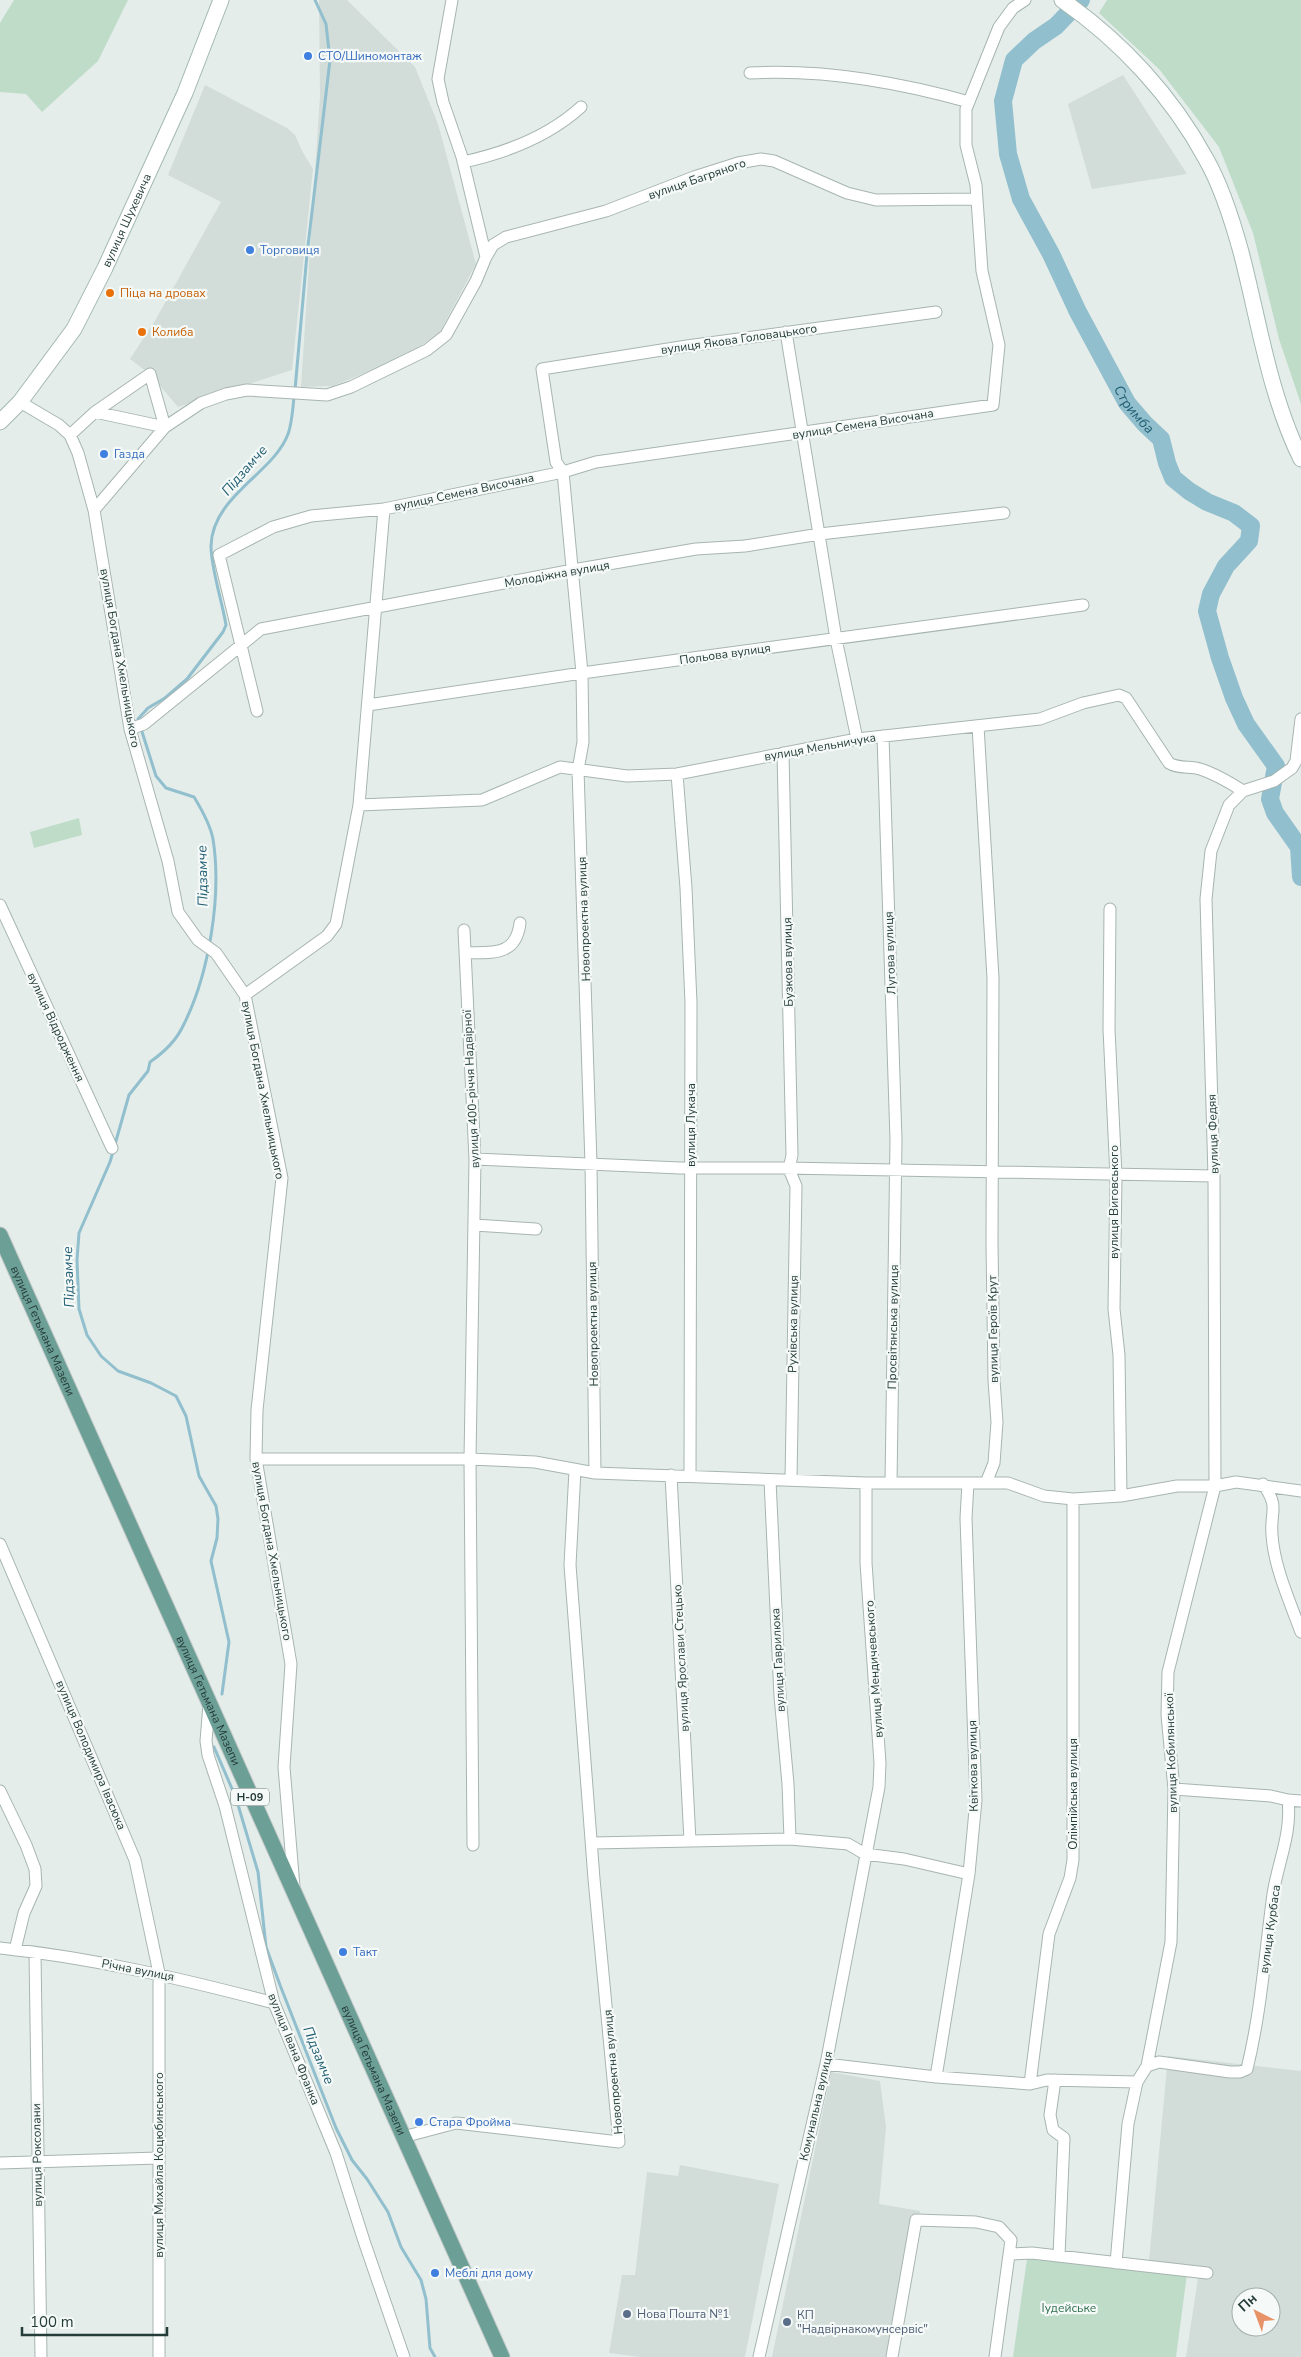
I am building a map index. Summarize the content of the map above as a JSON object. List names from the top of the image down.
{
  "streets": {
    "main road": ["вулиця Шухевича", "вулиця Гетьмана Мазепи", "Н-09"],
    "street": [
      "вулиця Багряного",
      "вулиця Якова Головацького",
      "вулиця Семена Височана",
      "Молодіжна вулиця",
      "Польова вулиця",
      "вулиця Богдана Хмельницького",
      "вулиця Мельничука",
      "Новопроектна вулиця",
      "Лугова вулиця",
      "Бузкова вулиця",
      "вулиця Відродження",
      "вулиця 400-річчя Надвірної",
      "вулиця Лукача",
      "вулиця Федяя",
      "вулиця Виговського",
      "Рухівська вулиця",
      "Просвітянська вулиця",
      "вулиця Героїв Крут",
      "вулиця Ярослави Стецько",
      "вулиця Гаврилюка",
      "вулиця Мендичевського",
      "вулиця Кобилянської",
      "вулиця Володимира Івасюка",
      "Квіткова вулиця",
      "Олімпійська вулиця",
      "вулиця Курбаса",
      "Річна вулиця",
      "вулиця Івана Франка",
      "Комунальна вулиця",
      "вулиця Роксолани",
      "вулиця Михайла Коцюбинського"
    ]
  },
  "crossings": [
    ["вулиця Багряного", "вулиця Семена Височана"],
    ["вулиця Якова Головацького", "Новопроектна вулиця"],
    ["вулиця Семена Височана", "Молодіжна вулиця"],
    ["вулиця Семена Височана", "Польова вулиця"],
    ["вулиця Семена Височана", "вулиця Богдана Хмельницького"],
    ["вулиця Семена Височана", "вулиця Мельничука"],
    ["вулиця Семена Височана", "Новопроектна вулиця"],
    ["Молодіжна вулиця", "вулиця Богдана Хмельницького"],
    ["Молодіжна вулиця", "Новопроектна вулиця"],
    ["Польова вулиця", "Новопроектна вулиця"],
    ["вулиця Богдана Хмельницького", "вулиця Гетьмана Мазепи"],
    ["вулиця Мельничука", "Новопроектна вулиця"],
    ["вулиця Мельничука", "Лугова вулиця"],
    ["вулиця Мельничука", "Бузкова вулиця"],
    ["вулиця Мельничука", "вулиця Лукача"],
    ["вулиця Мельничука", "вулиця Федяя"],
    ["вулиця Мельничука", "вулиця Героїв Крут"],
    ["Новопроектна вулиця", "вулиця Гетьмана Мазепи"],
    ["Лугова вулиця", "Просвітянська вулиця"],
    ["Бузкова вулиця", "Рухівська вулиця"],
    ["вулиця Федяя", "вулиця Кобилянської"],
    ["вулиця Гетьмана Мазепи", "вулиця Івана Франка"],
    ["вулиця Мендичевського", "Комунальна вулиця"],
    ["вулиця Кобилянської", "вулиця Курбаса"],
    ["вулиця Володимира Івасюка", "Річна вулиця"],
    ["вулиця Володимира Івасюка", "вулиця Михайла Коцюбинського"],
    ["Річна вулиця", "вулиця Івана Франка"],
    ["Річна вулиця", "вулиця Роксолани"],
    ["Річна вулиця", "вулиця Михайла Коцюбинського"]
  ],
  "water": ["Стримба", "Підзамче"],
  "parks": ["Іудейське"],
  "places": [
    "СТО/Шиномонтаж",
    "Торговиця",
    "Піца на дровах",
    "Колиба",
    "Газда",
    "Такт",
    "Стара Фройма",
    "Меблі для дому",
    "Нова Пошта №1",
    "КП \"Надвірнакомунсервіс\""
  ],
  "scale_bar": "100 m",
  "north": "top left"
}
